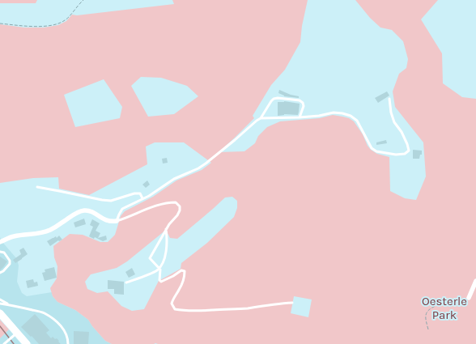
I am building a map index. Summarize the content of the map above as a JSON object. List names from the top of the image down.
{
  "parks": ["Oesterle Park"]
}
